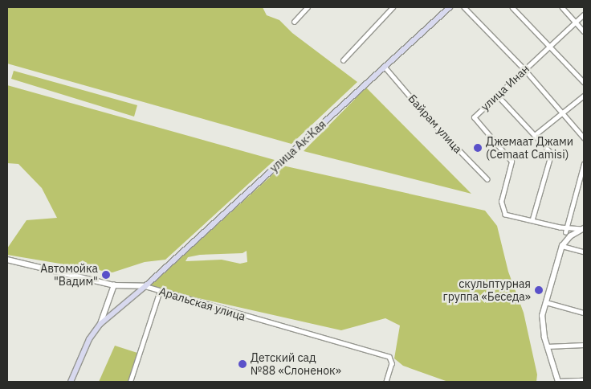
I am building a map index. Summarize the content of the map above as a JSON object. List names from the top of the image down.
{
  "streets": {
    "main road": ["улица Ак-Кая"],
    "street": ["улица Инан", "Байрам улица", "Аральская улица"]
  },
  "crossings": [
    ["Байрам улица", "улица Ак-Кая"],
    ["улица Ак-Кая", "Аральская улица"]
  ],
  "places": [
    "Джемаат Джами (Cemaat Camisi)",
    "Автомойка \"Вадим\"",
    "скульптурная группа «Беседа»",
    "Детский сад №88 «Слоненок»"
  ]
}
